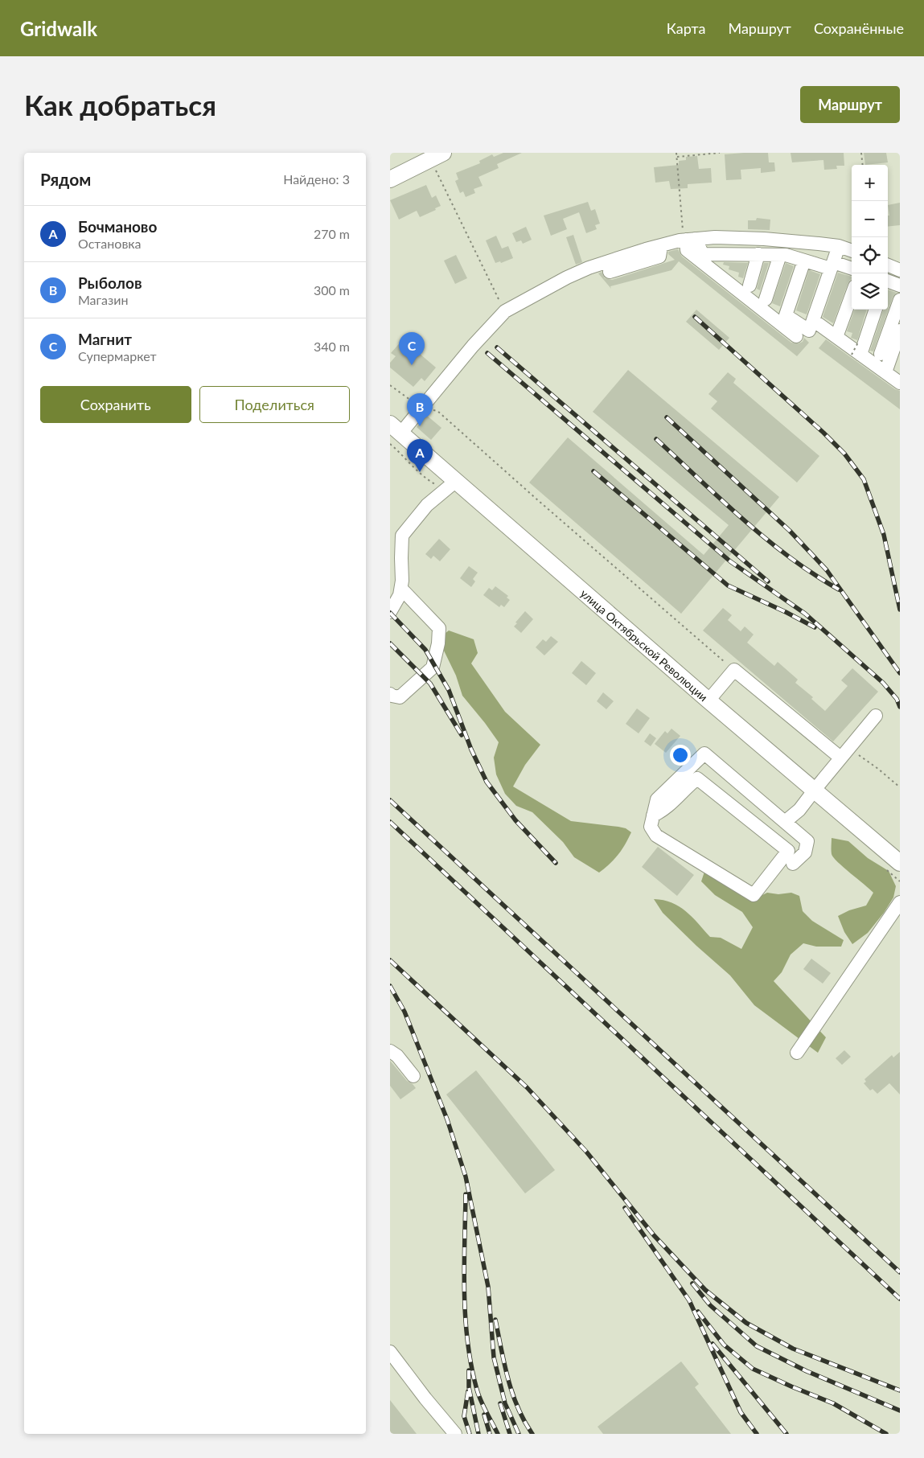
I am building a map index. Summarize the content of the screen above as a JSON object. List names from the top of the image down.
{
  "streets": {
    "main road": ["улица Октябрьской Революции"]
  },
  "page": {
    "header": "Gridwalk",
    "nav": ["Карта", "Маршрут", "Сохранённые"],
    "buttons": [
      "Маршрут",
      ["Сохранить", "Поделиться"]
    ],
    "title": "Как добраться",
    "heading": ["Рядом", "Найдено: 3"],
    "map_buttons": ["+", "−"],
    "list": [
      {
        "mark": "A",
        "name": "Бочманово",
        "note": "Остановка",
        "value": "270 m"
      },
      {
        "mark": "B",
        "name": "Рыболов",
        "note": "Магазин",
        "value": "300 m"
      },
      {
        "mark": "C",
        "name": "Магнит",
        "note": "Супермаркет",
        "value": "340 m"
      }
    ],
    "pins": ["C", "B", "A"]
  }
}
